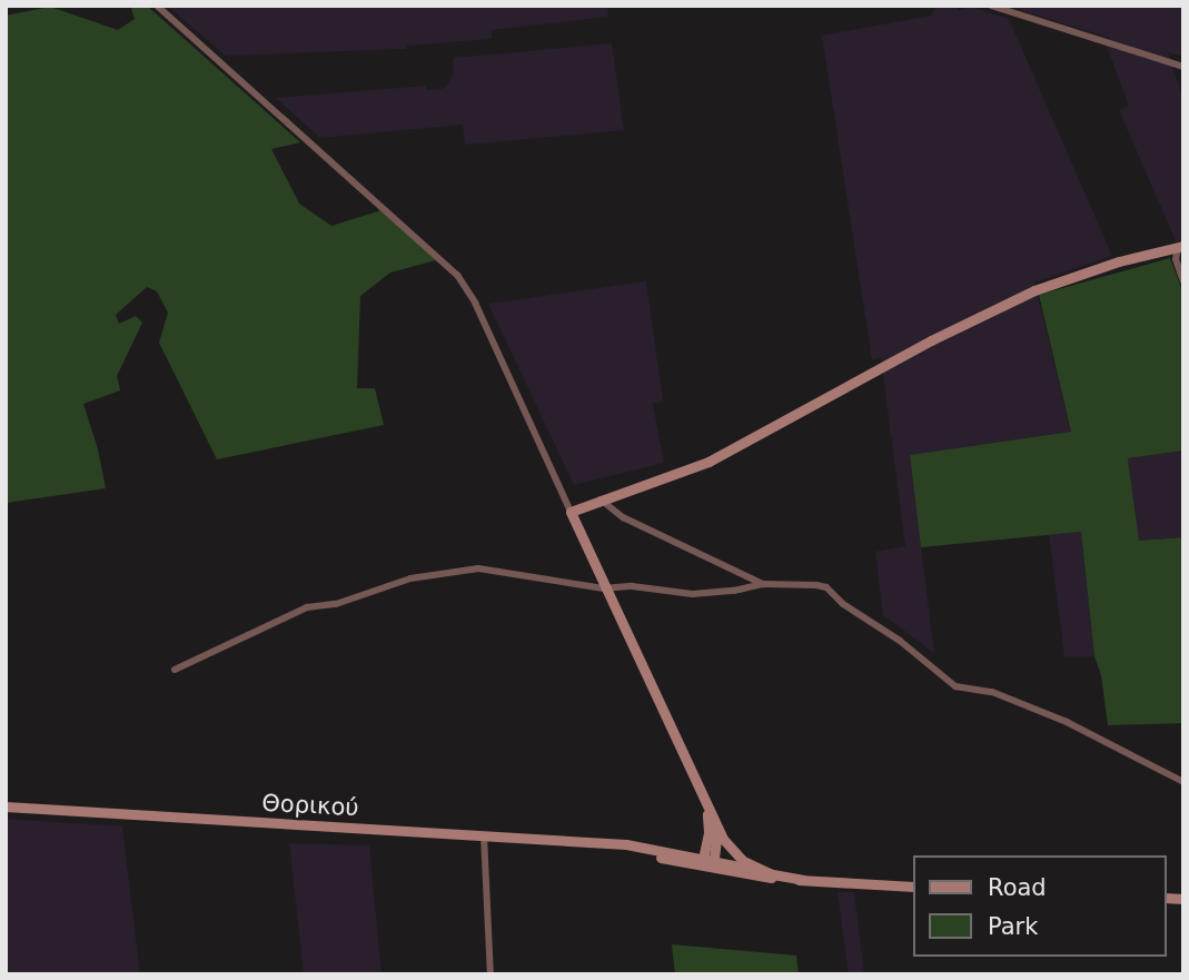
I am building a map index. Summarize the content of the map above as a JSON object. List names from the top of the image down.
{
  "streets": {
    "street": ["Θορικού"]
  },
  "legend": ["Road", "Park"]
}
